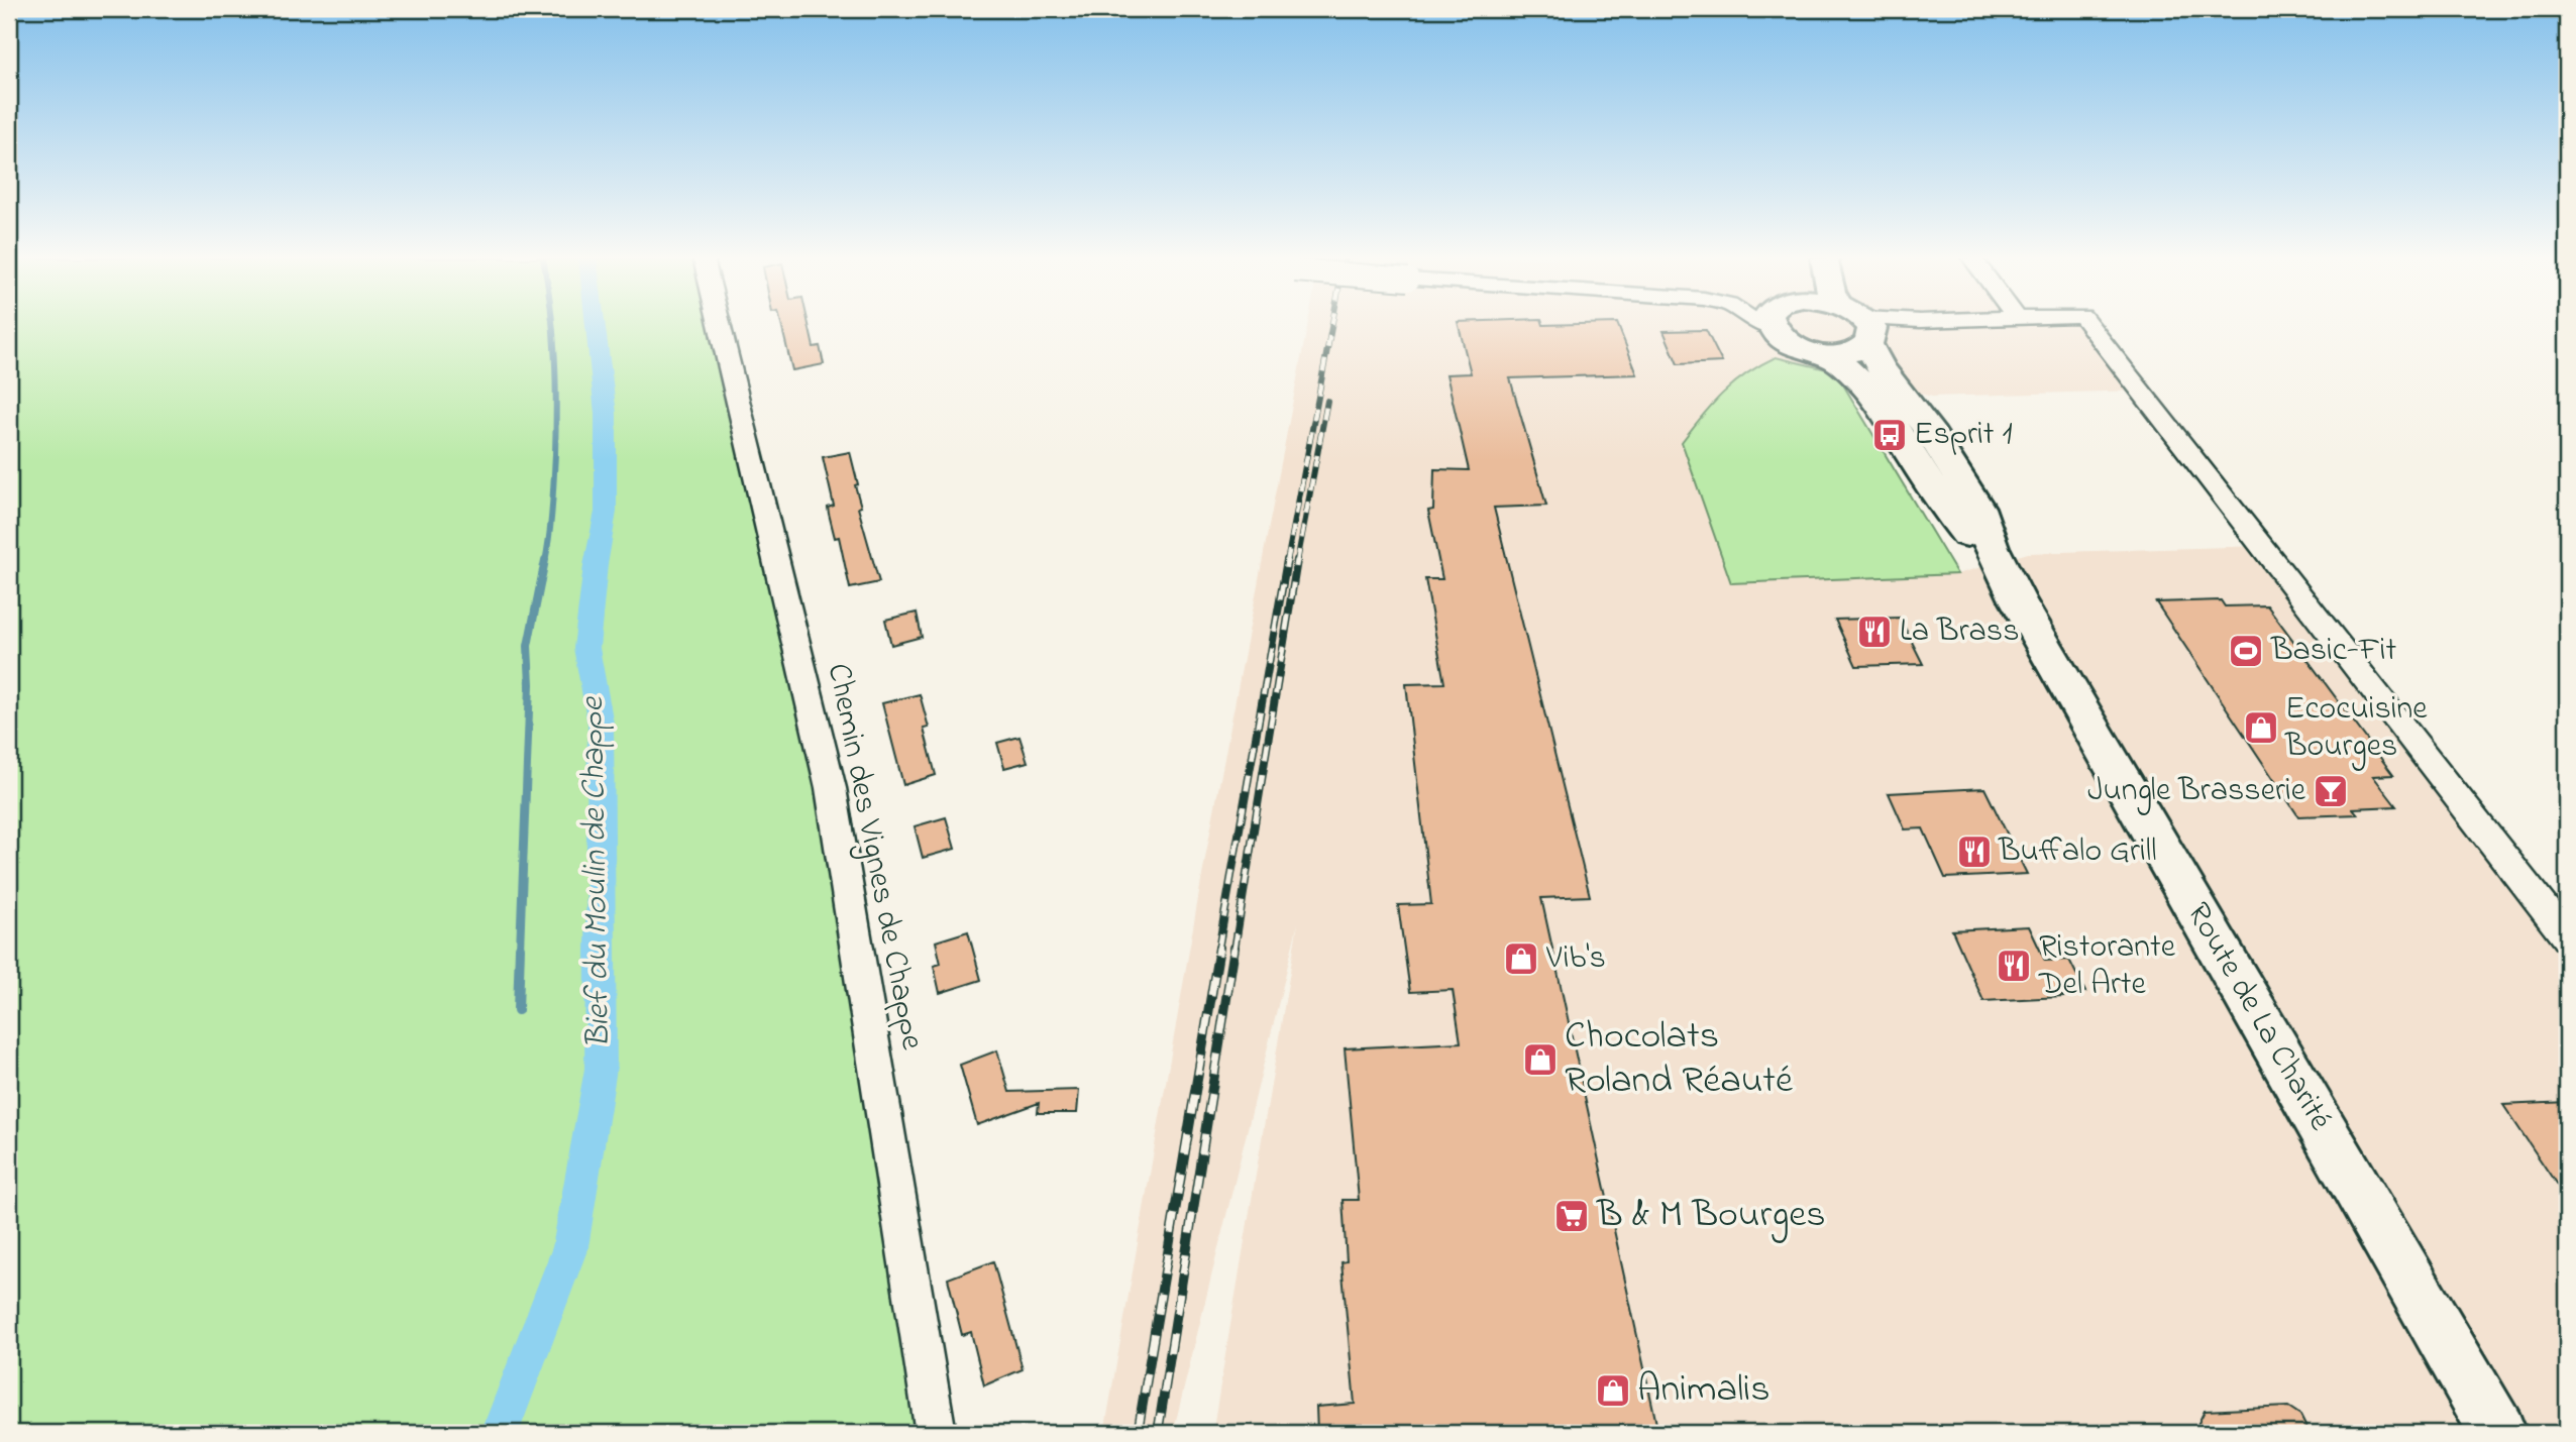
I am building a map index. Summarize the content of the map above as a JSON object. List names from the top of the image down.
{
  "streets": {
    "main road": ["Route de La Charité"],
    "street": ["Chemin des Vignes de Chappe"]
  },
  "water": ["Bief du Moulin de Chappe"],
  "places": {
    "bus stop": ["Esprit 1"],
    "restaurant": ["La Brass", "Buffalo Grill", "Ristorante Del Arte"],
    "sports": ["Basic-Fit"],
    "shop": [
      "Ecocuisine Bourges",
      "Vib's",
      "Chocolats Roland Réauté",
      "Animalis"
    ],
    "bar": ["Jungle Brasserie"],
    "supermarket": ["B & M Bourges"]
  }
}
